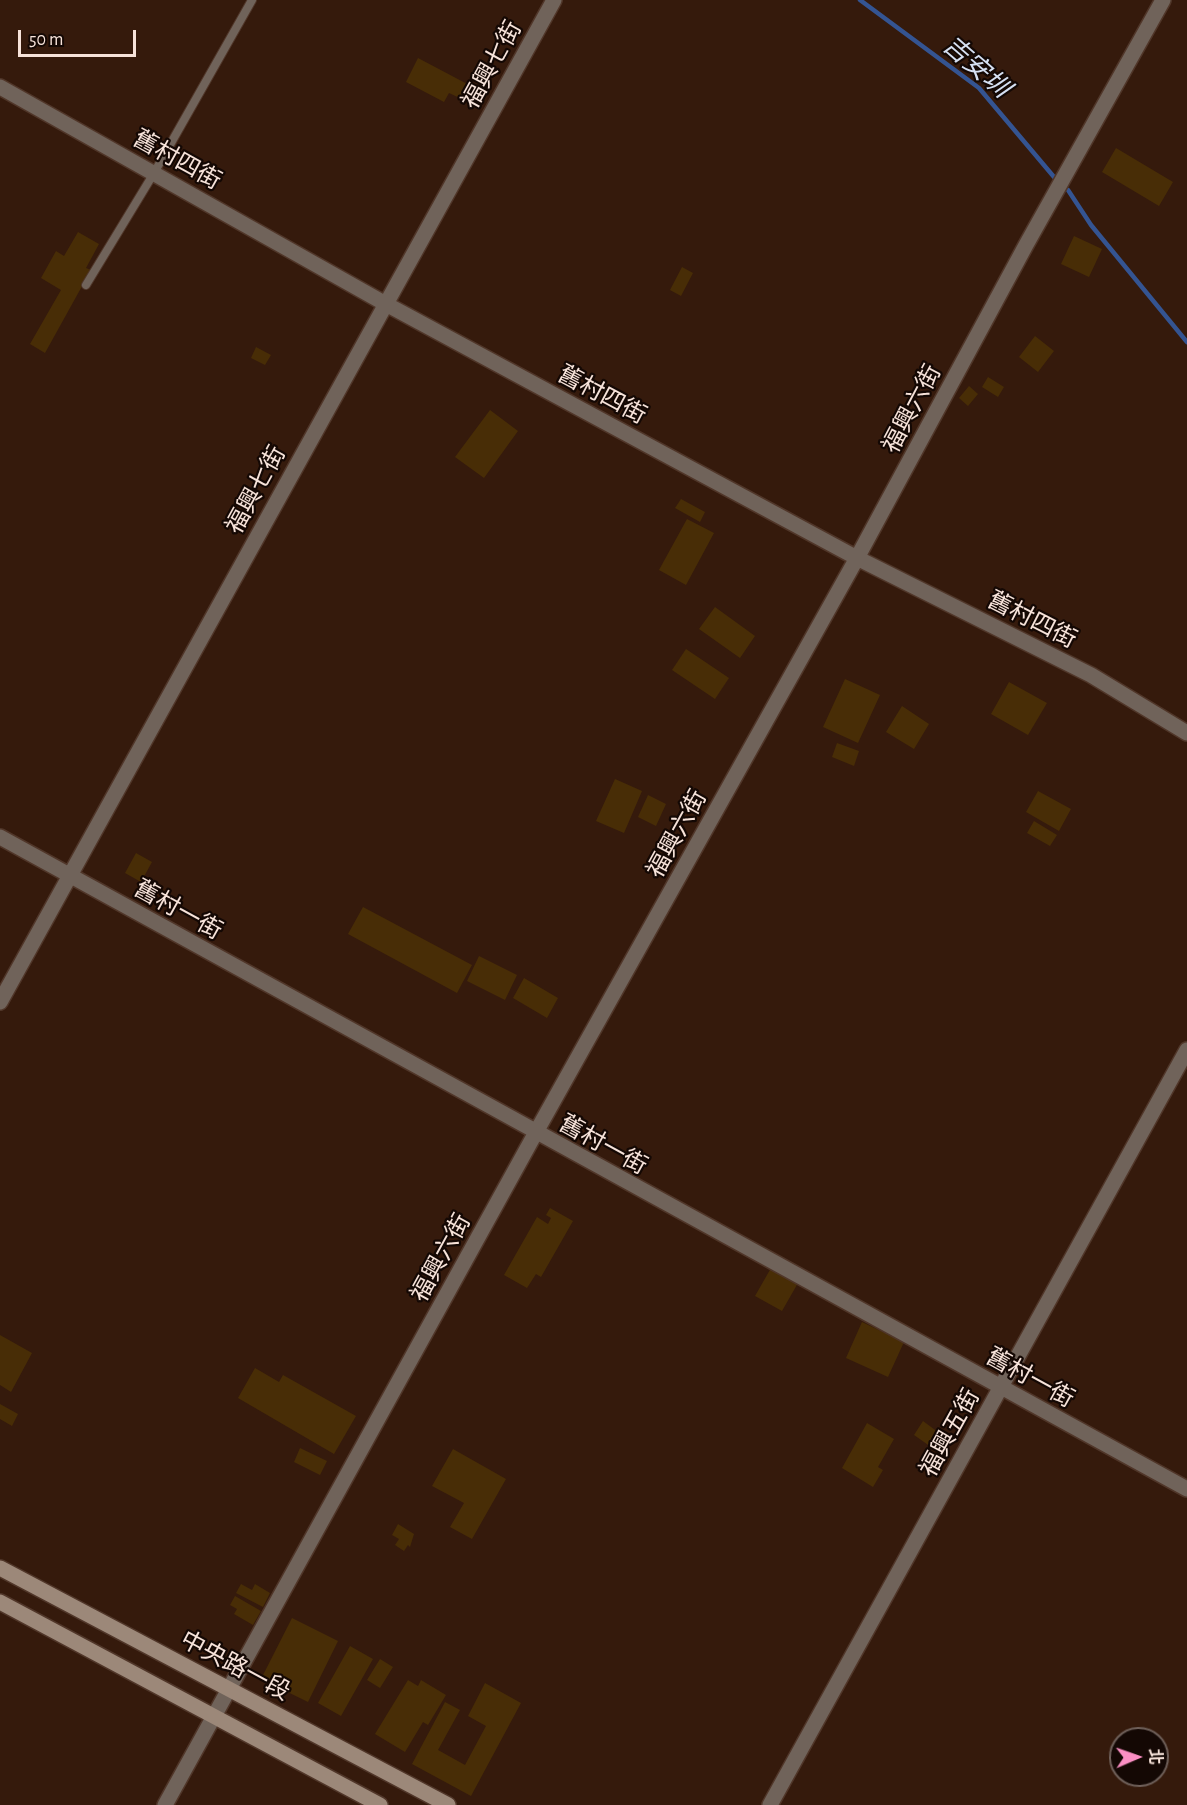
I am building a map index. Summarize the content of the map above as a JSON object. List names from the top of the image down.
{
  "streets": {
    "street": [
      "福興七街",
      "舊村四街",
      "福興六街",
      "舊村一街",
      "福興五街",
      "中央路一段"
    ]
  },
  "crossings": [
    ["福興七街", "舊村四街"],
    ["福興七街", "舊村一街"],
    ["舊村四街", "福興六街"],
    ["福興六街", "舊村一街"],
    ["福興六街", "中央路一段"],
    ["舊村一街", "福興五街"]
  ],
  "water": ["吉安圳"],
  "scale_bar": "50 m",
  "north": "right"
}
